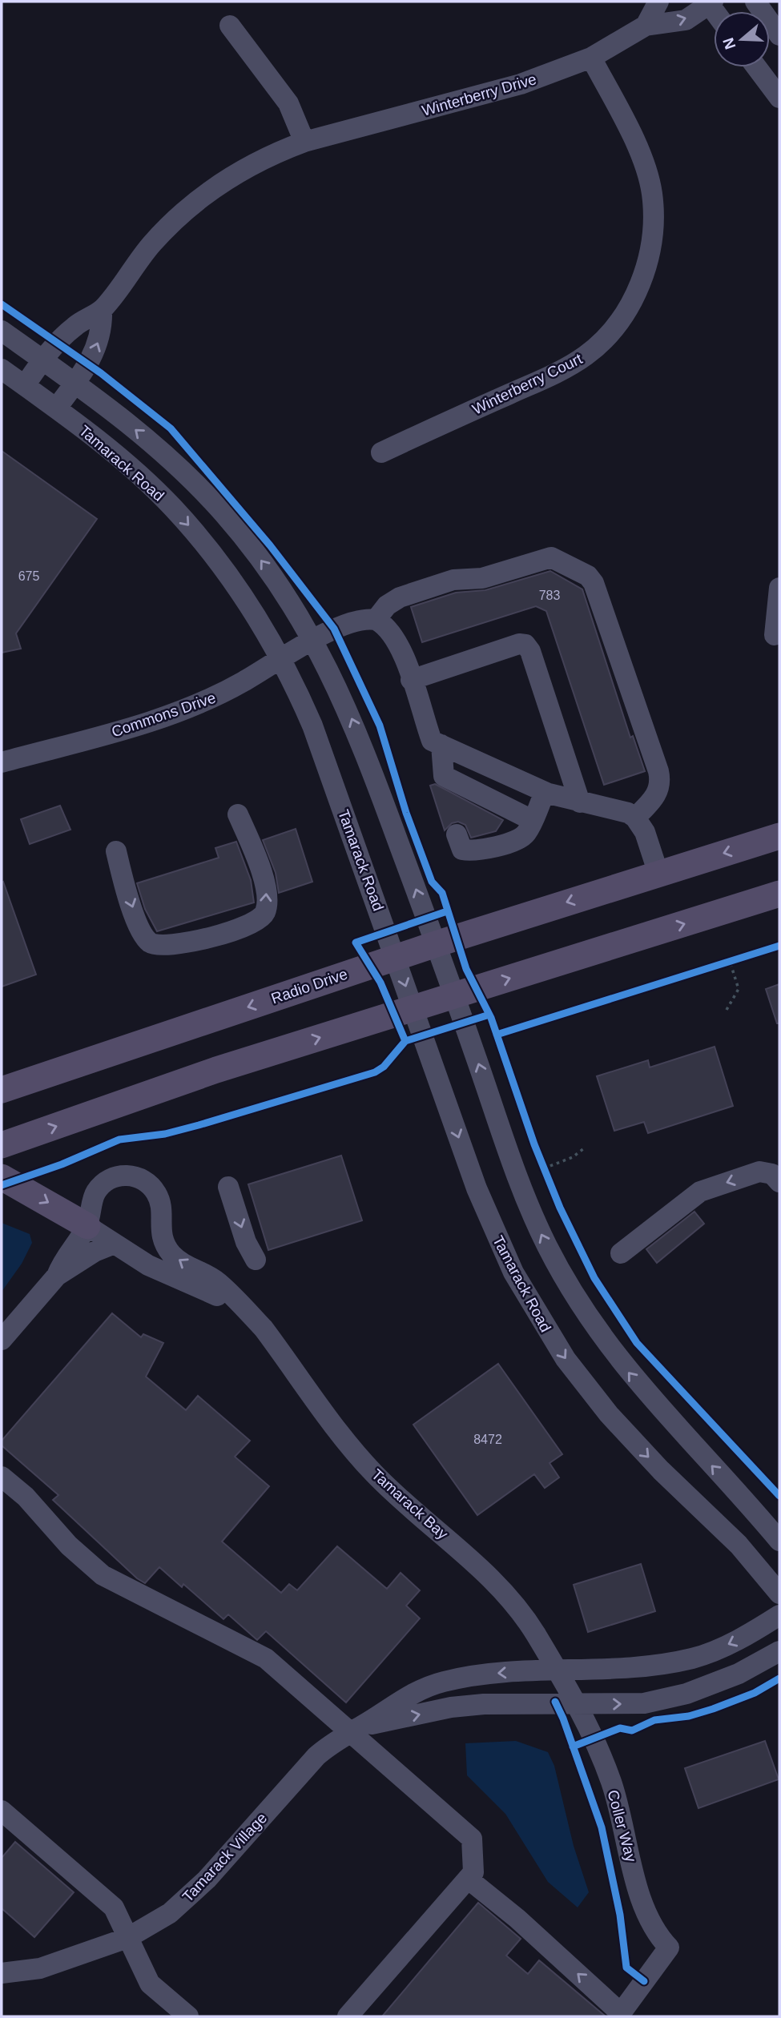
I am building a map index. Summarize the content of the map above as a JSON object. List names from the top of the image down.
{
  "streets": {
    "main road": ["Radio Drive"],
    "street": [
      "Winterberry Drive",
      "Winterberry Court",
      "Tamarack Road",
      "Commons Drive",
      "Tamarack Bay",
      "Coller Way",
      "Tamarack Village"
    ]
  },
  "crossings": [
    ["Winterberry Drive", "Winterberry Court"],
    ["Winterberry Drive", "Tamarack Road"],
    ["Tamarack Road", "Commons Drive"],
    ["Tamarack Road", "Radio Drive"],
    ["Tamarack Bay", "Coller Way"],
    ["Tamarack Bay", "Tamarack Village"],
    ["Coller Way", "Tamarack Village"]
  ],
  "house_numbers": ["675", "783", "8472"],
  "north": "left"
}
